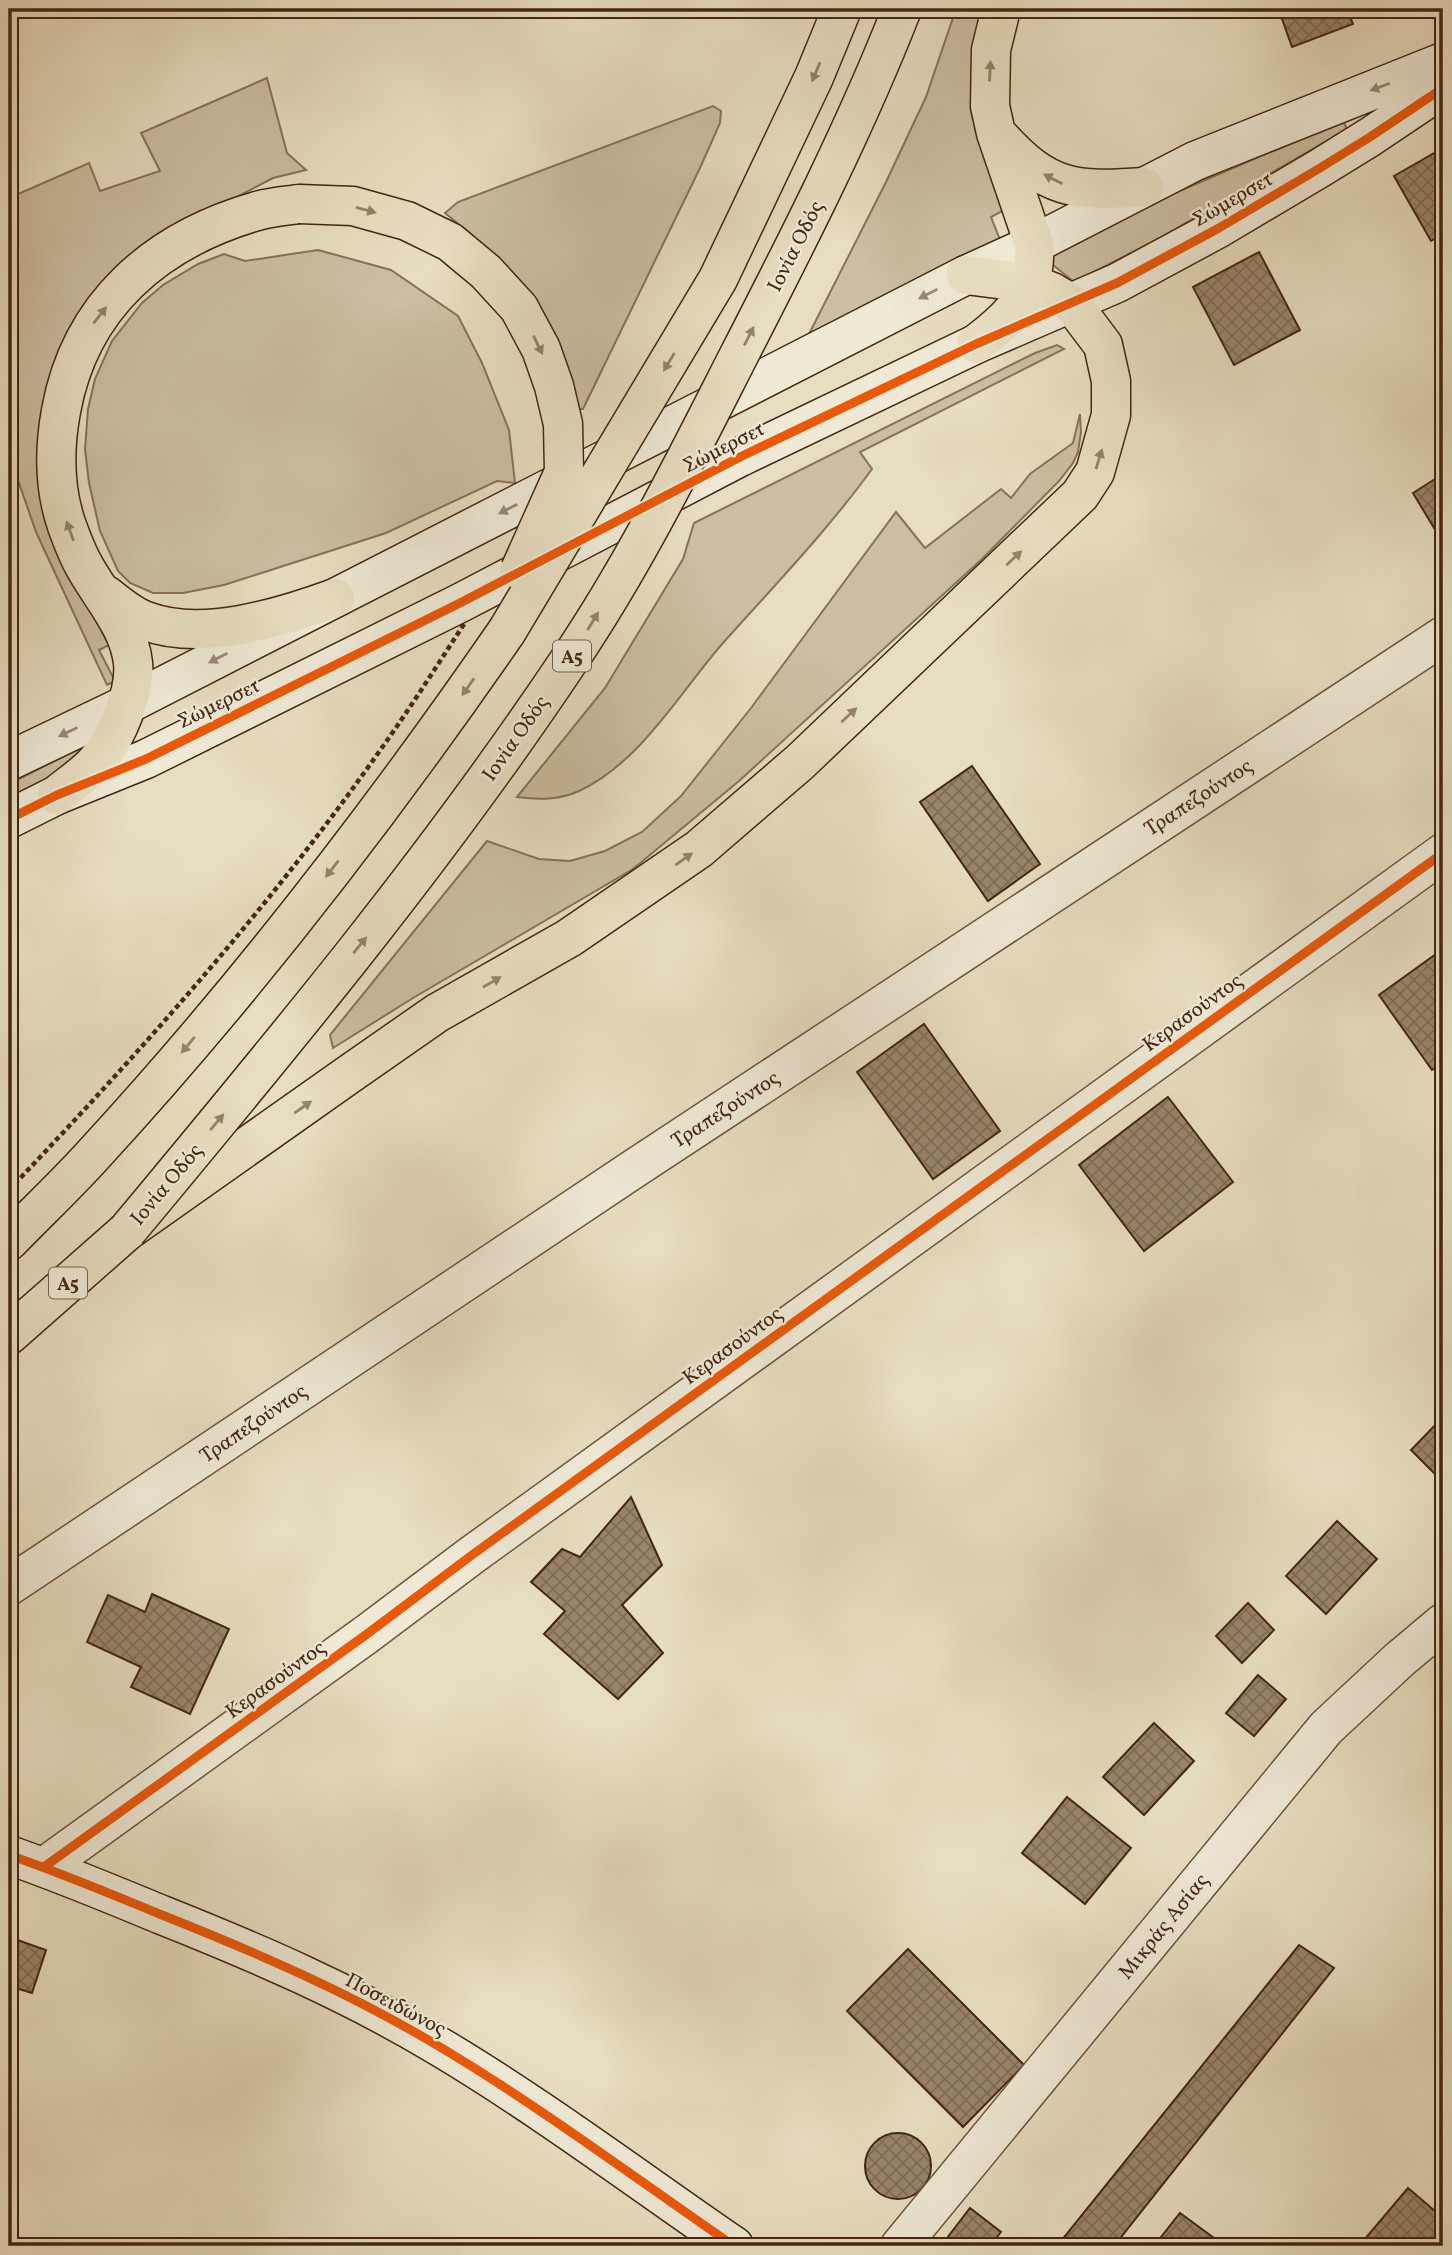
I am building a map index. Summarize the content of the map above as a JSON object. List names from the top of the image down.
{
  "streets": {
    "highway": ["Ιονία Οδός", "Α5"],
    "street": [
      "Σώμερσετ",
      "Τραπεζούντος",
      "Κερασούντος",
      "Μικράς Ασίας",
      "Ποσειδώνος"
    ]
  },
  "crossings": [
    ["Κερασούντος", "Ποσειδώνος"]
  ]
}
